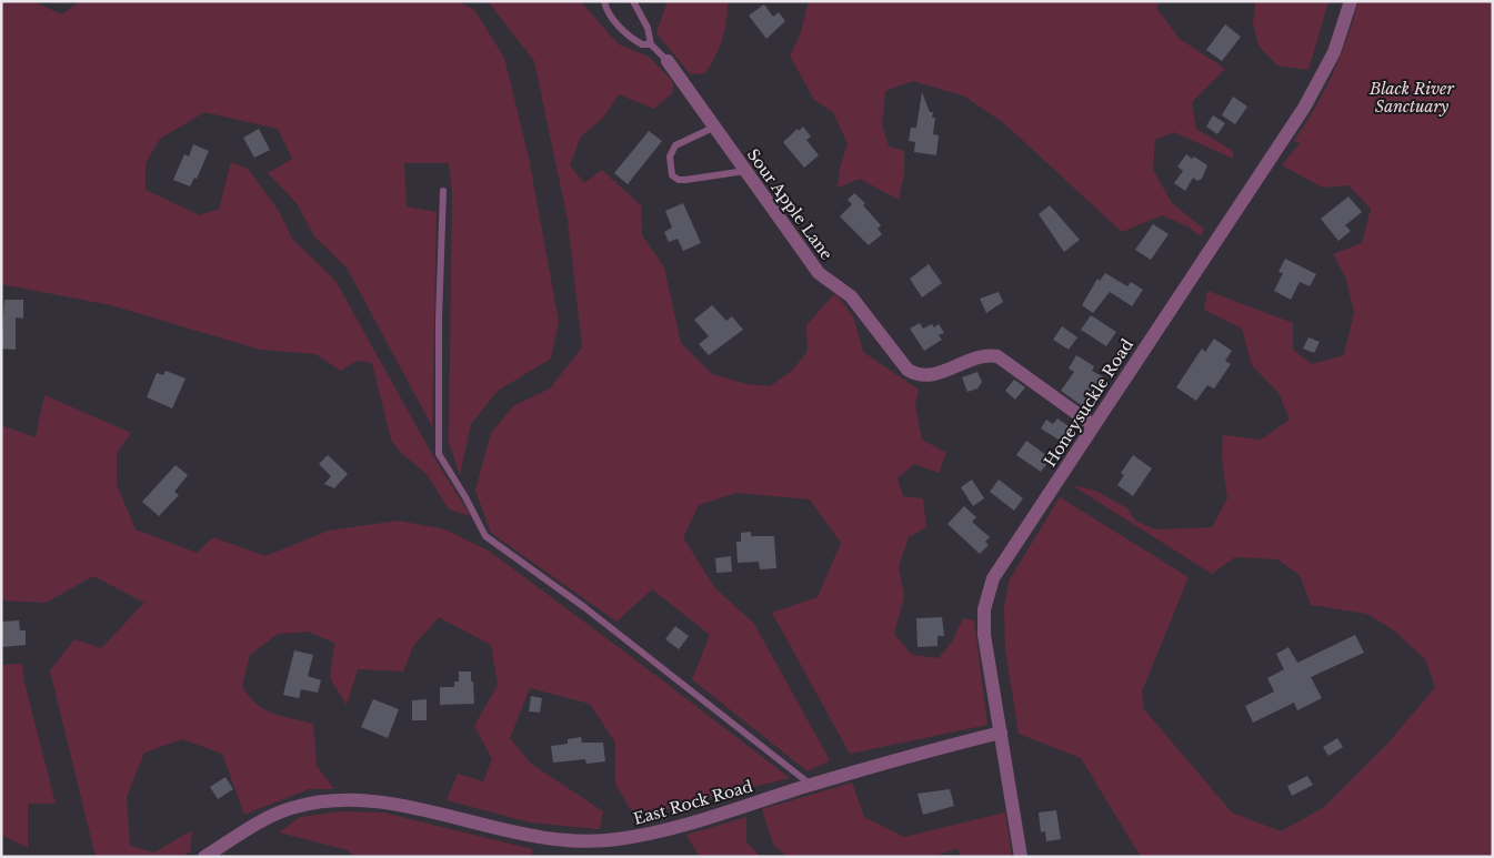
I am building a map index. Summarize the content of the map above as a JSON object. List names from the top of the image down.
{
  "streets": {
    "street": ["Sour Apple Lane", "Honeysuckle Road", "East Rock Road"]
  },
  "crossings": [
    ["Sour Apple Lane", "Honeysuckle Road"],
    ["Honeysuckle Road", "East Rock Road"]
  ],
  "parks": ["Black River Sanctuary"]
}
